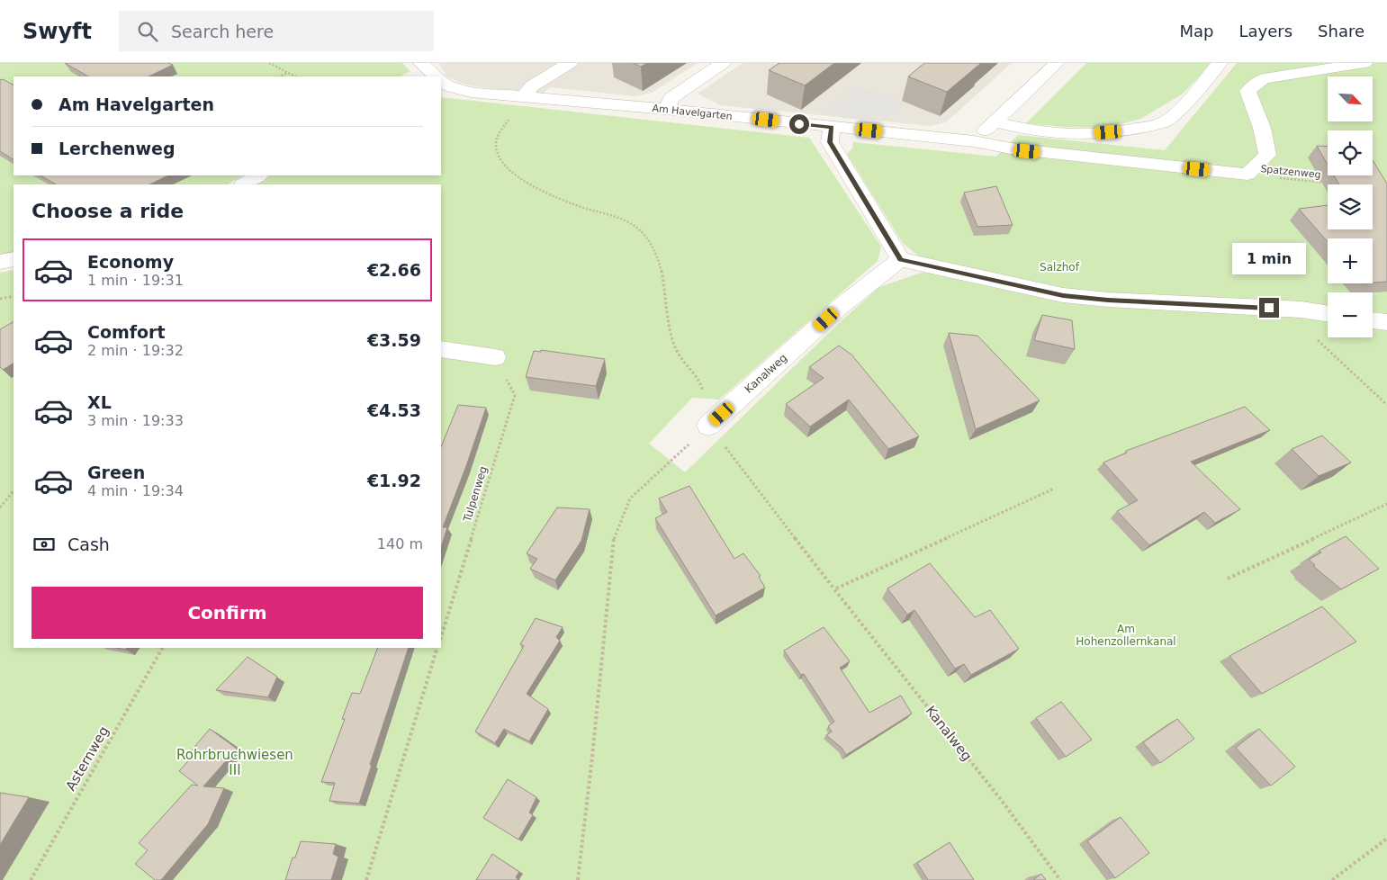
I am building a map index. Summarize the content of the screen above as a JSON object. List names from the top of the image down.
{
  "streets": {
    "street": ["Am Havelgarten", "Kanalweg"],
    "path": ["Spatzenweg", "Tulpenweg", "Asternweg"]
  },
  "crossings": [
    ["Am Havelgarten", "Spatzenweg"]
  ],
  "parks": ["Salzhof", "Am Hohenzollernkanal", "Rohrbruchwiesen III"],
  "north": "bottom right",
  "page": {
    "header": "Swyft",
    "search": "Search here",
    "nav": ["Map", "Layers", "Share"],
    "map_buttons": ["+", "−"],
    "banner": ["Am Havelgarten", "Lerchenweg"],
    "heading": "Choose a ride",
    "list": [
      {
        "name": "Economy",
        "note": "1 min · 19:31",
        "value": "€2.66"
      },
      {
        "name": "Comfort",
        "note": "2 min · 19:32",
        "value": "€3.59"
      },
      {
        "name": "XL",
        "note": "3 min · 19:33",
        "value": "€4.53"
      },
      {
        "name": "Green",
        "note": "4 min · 19:34",
        "value": "€1.92"
      }
    ],
    "bubble": "1 min",
    "pay": ["Cash", "140 m"],
    "buttons": "Confirm"
  }
}
